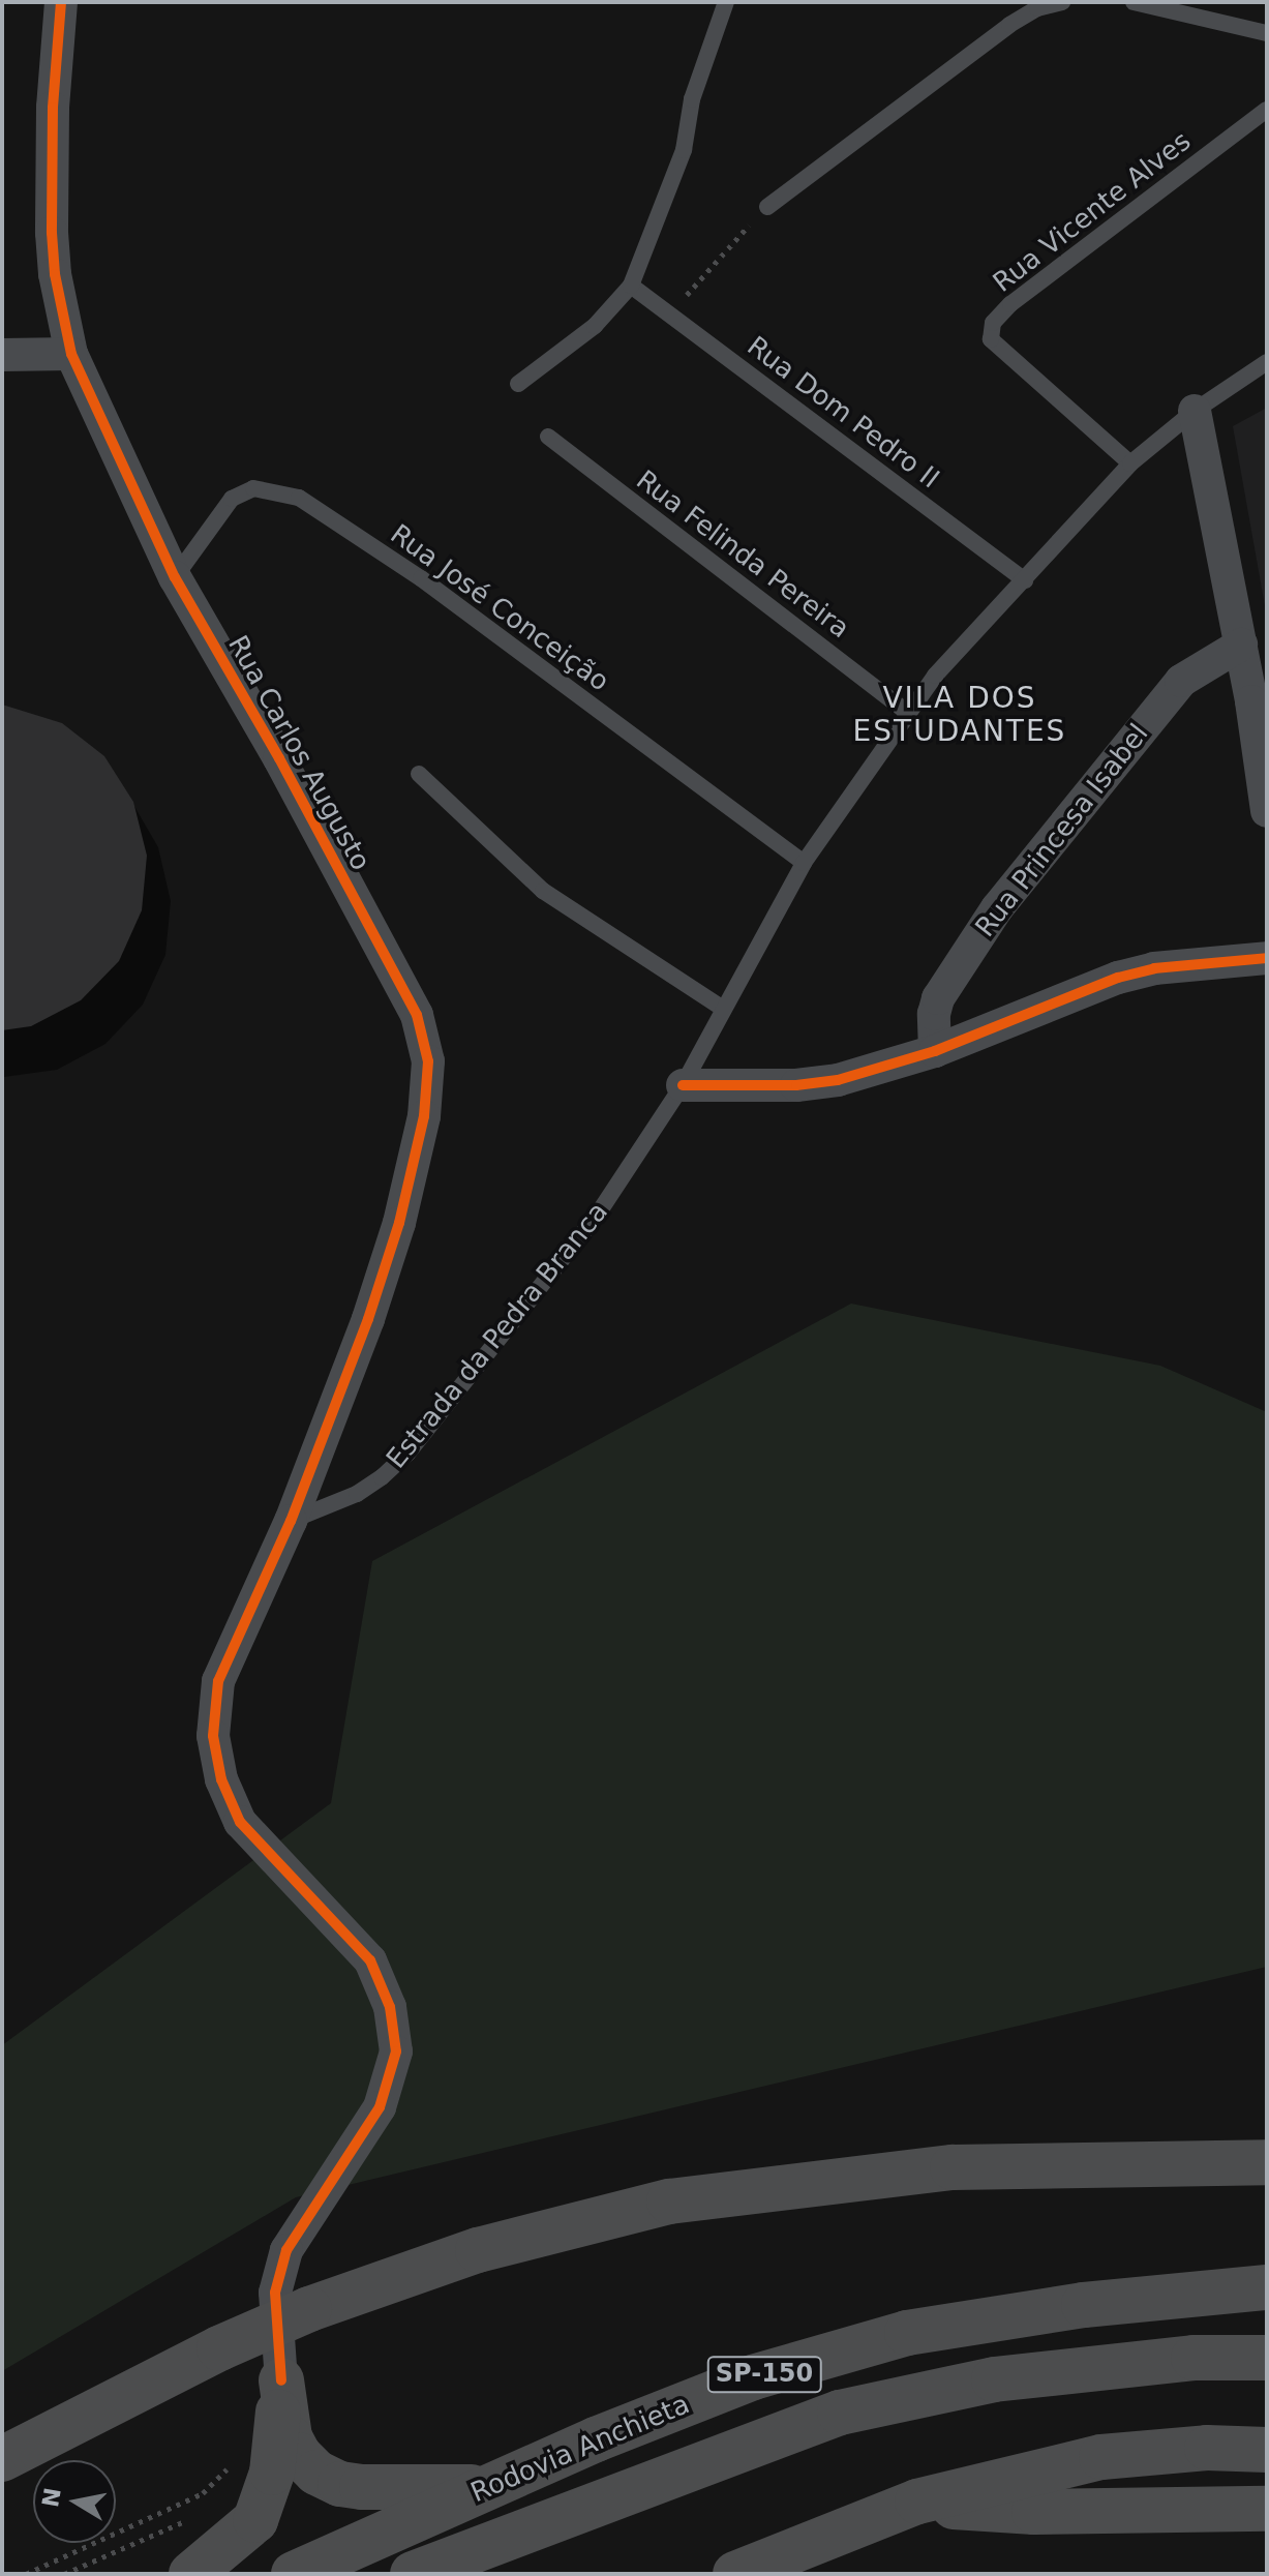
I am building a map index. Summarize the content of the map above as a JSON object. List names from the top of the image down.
{
  "streets": {
    "highway": ["SP-150", "Rodovia Anchieta"],
    "street": ["Rua Carlos Augusto", "Rua Princesa Isabel"],
    "lane": [
      "Rua Vicente Alves",
      "Rua Dom Pedro II",
      "Rua Felinda Pereira",
      "Rua José Conceição",
      "Estrada da Pedra Branca"
    ]
  },
  "crossings": [
    ["Rua Vicente Alves", "Estrada da Pedra Branca"],
    ["Rua Dom Pedro II", "Estrada da Pedra Branca"],
    ["Rua Felinda Pereira", "Estrada da Pedra Branca"],
    ["Rua José Conceição", "Rua Carlos Augusto"],
    ["Rua José Conceição", "Estrada da Pedra Branca"],
    ["Rua Carlos Augusto", "Estrada da Pedra Branca"]
  ],
  "districts": ["VILA DOS ESTUDANTES"],
  "north": "left"
}
